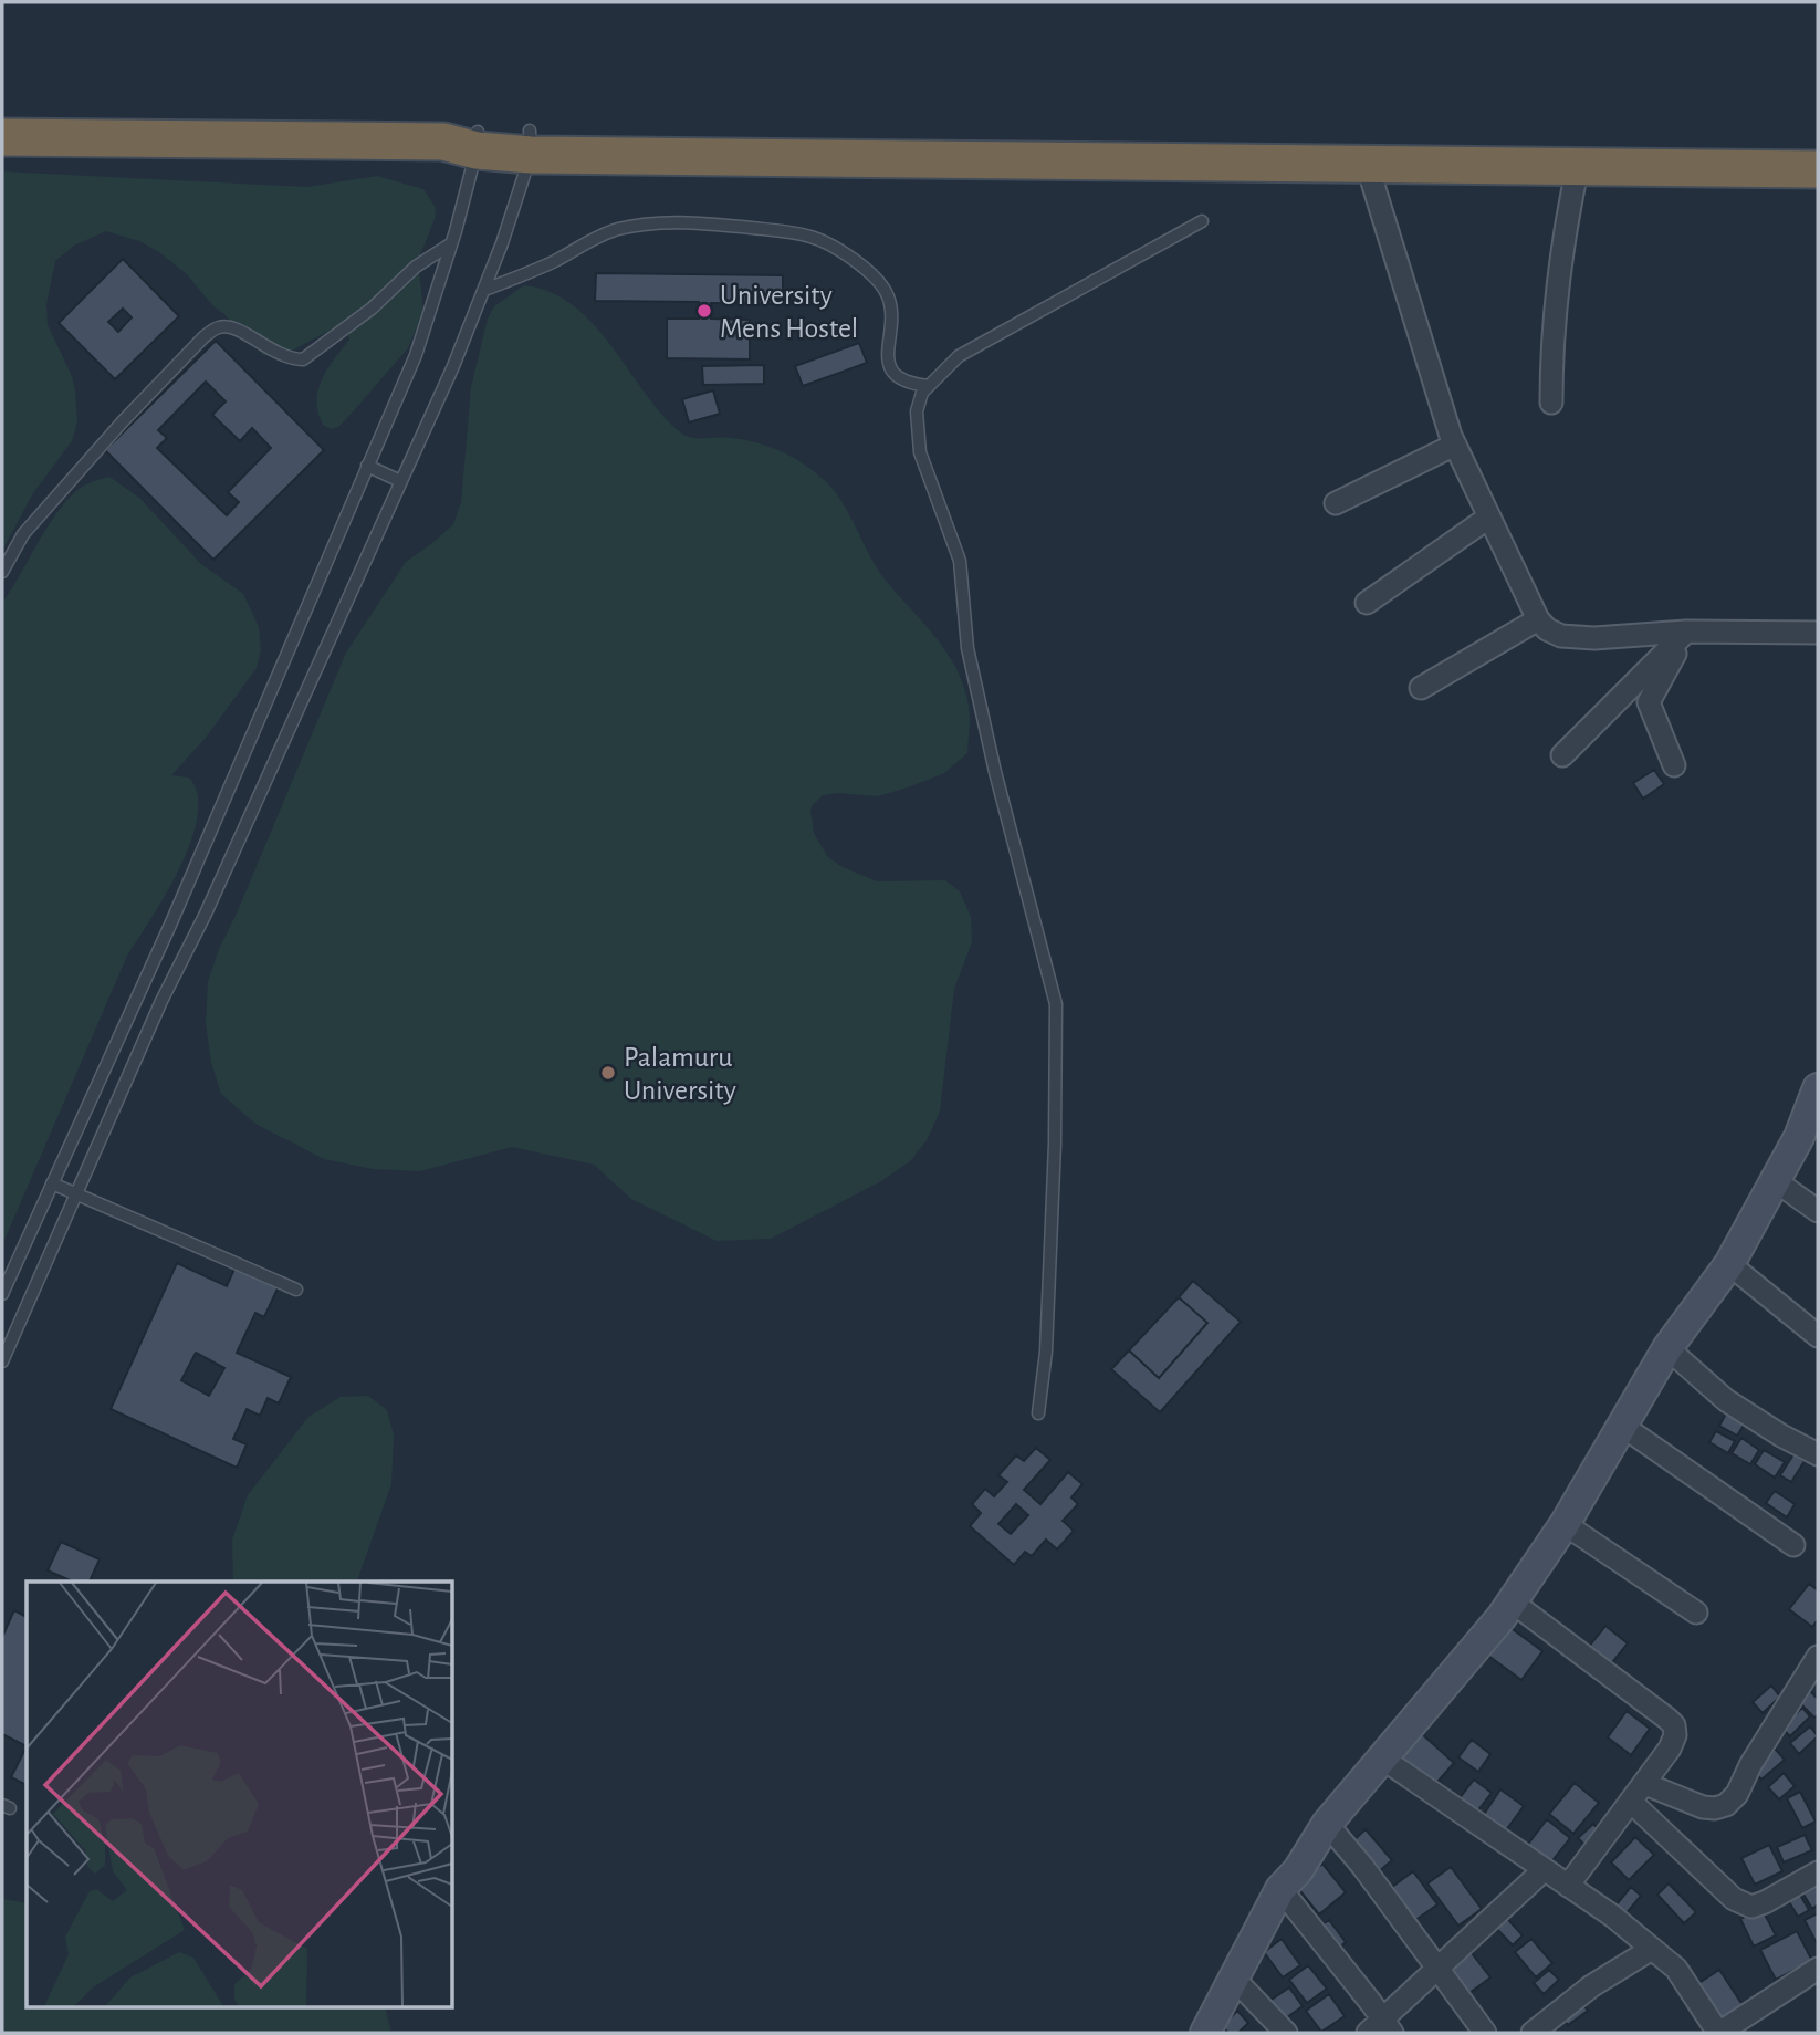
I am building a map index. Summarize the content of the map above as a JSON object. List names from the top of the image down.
{
  "places": ["University Mens Hostel", "Palamuru University"]
}
